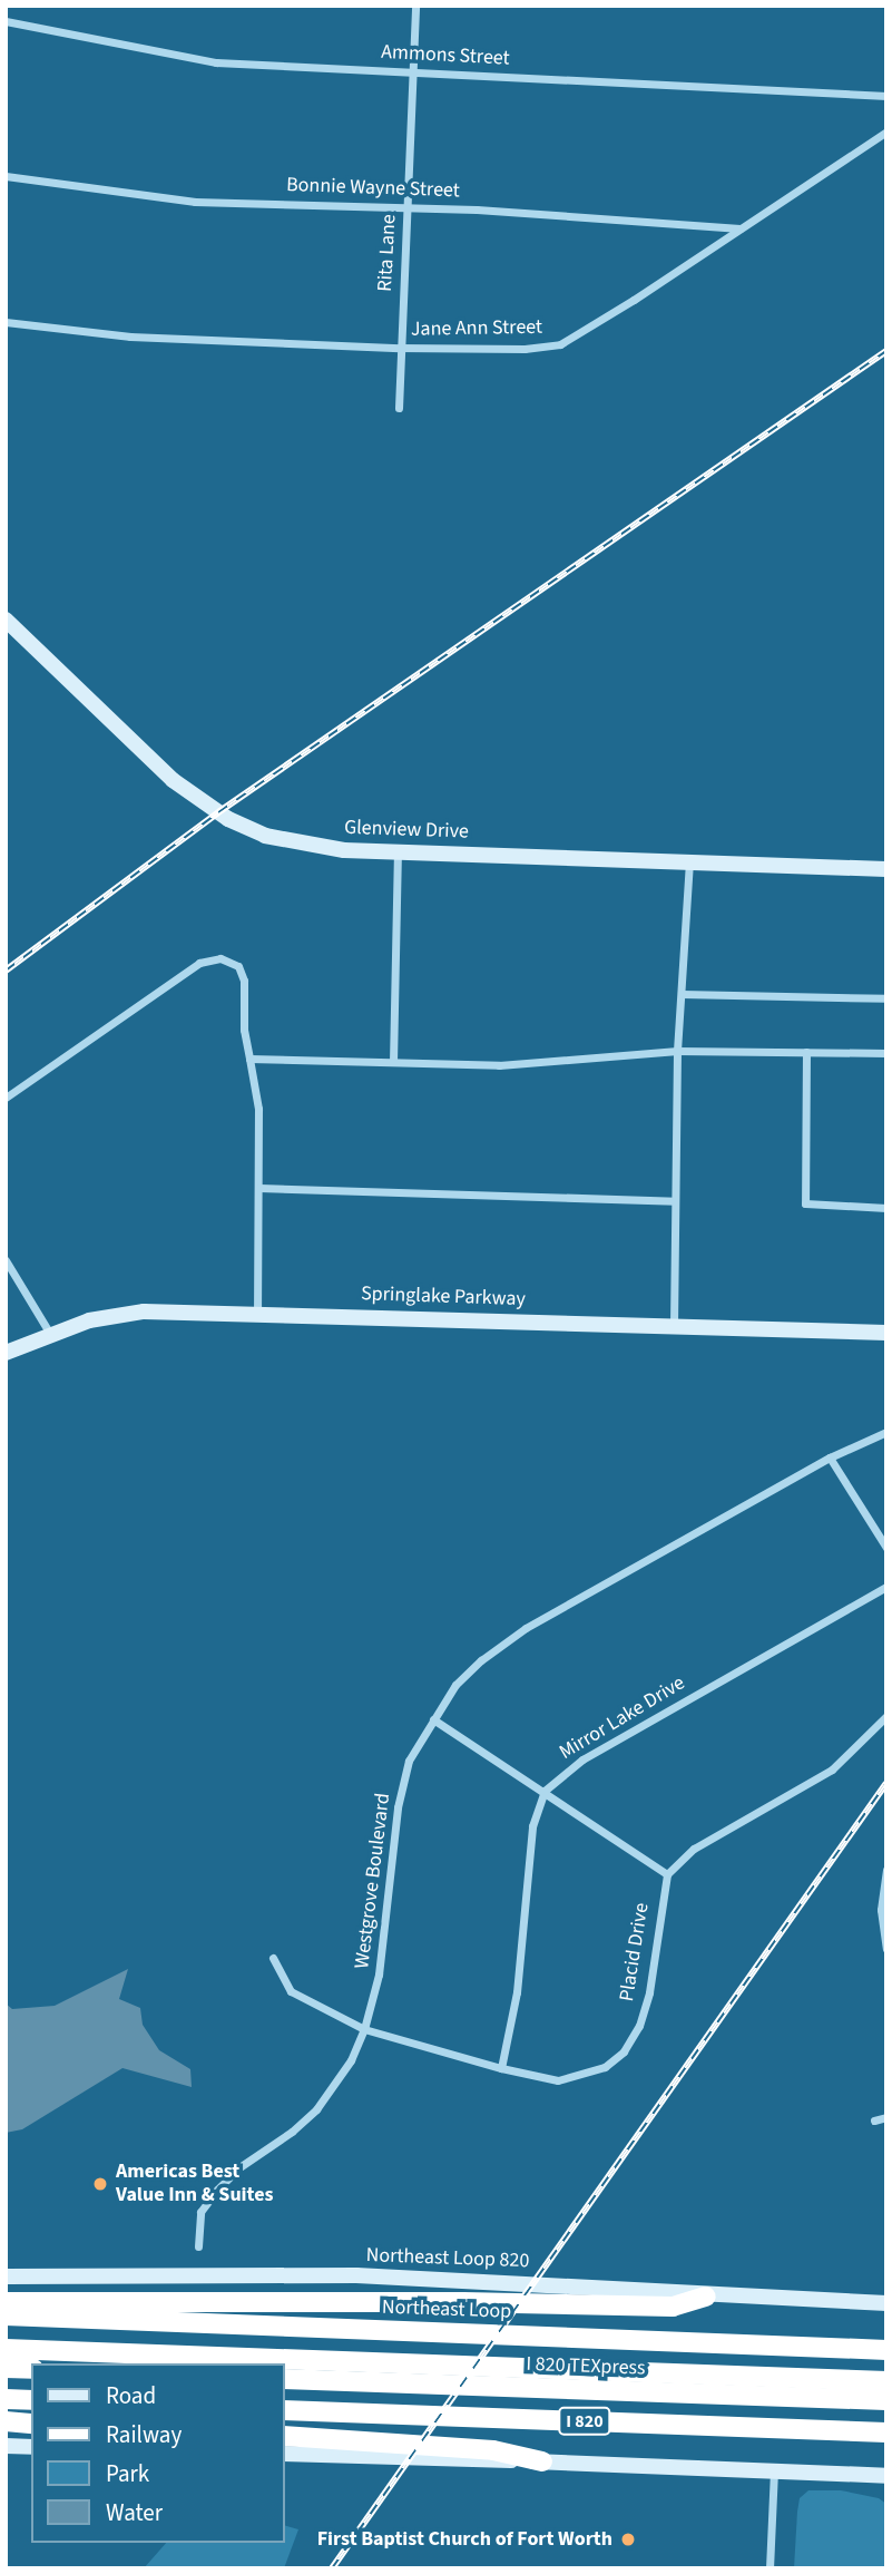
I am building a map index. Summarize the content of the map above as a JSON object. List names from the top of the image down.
{
  "streets": {
    "highway": ["Northeast Loop", "I 820 TEXpress", "I 820"],
    "main road": ["Glenview Drive", "Springlake Parkway", "Northeast Loop 820"],
    "street": [
      "Ammons Street",
      "Bonnie Wayne Street",
      "Rita Lane",
      "Jane Ann Street",
      "Mirror Lake Drive",
      "Westgrove Boulevard",
      "Placid Drive"
    ]
  },
  "crossings": [
    ["Ammons Street", "Rita Lane"],
    ["Bonnie Wayne Street", "Rita Lane"],
    ["Bonnie Wayne Street", "Jane Ann Street"],
    ["Rita Lane", "Jane Ann Street"],
    ["Westgrove Boulevard", "Placid Drive"]
  ],
  "places": ["Americas Best Value Inn & Suites", "First Baptist Church of Fort Worth"],
  "legend": [
    "Road",
    "Railway",
    "Park",
    "Water"
  ]
}
